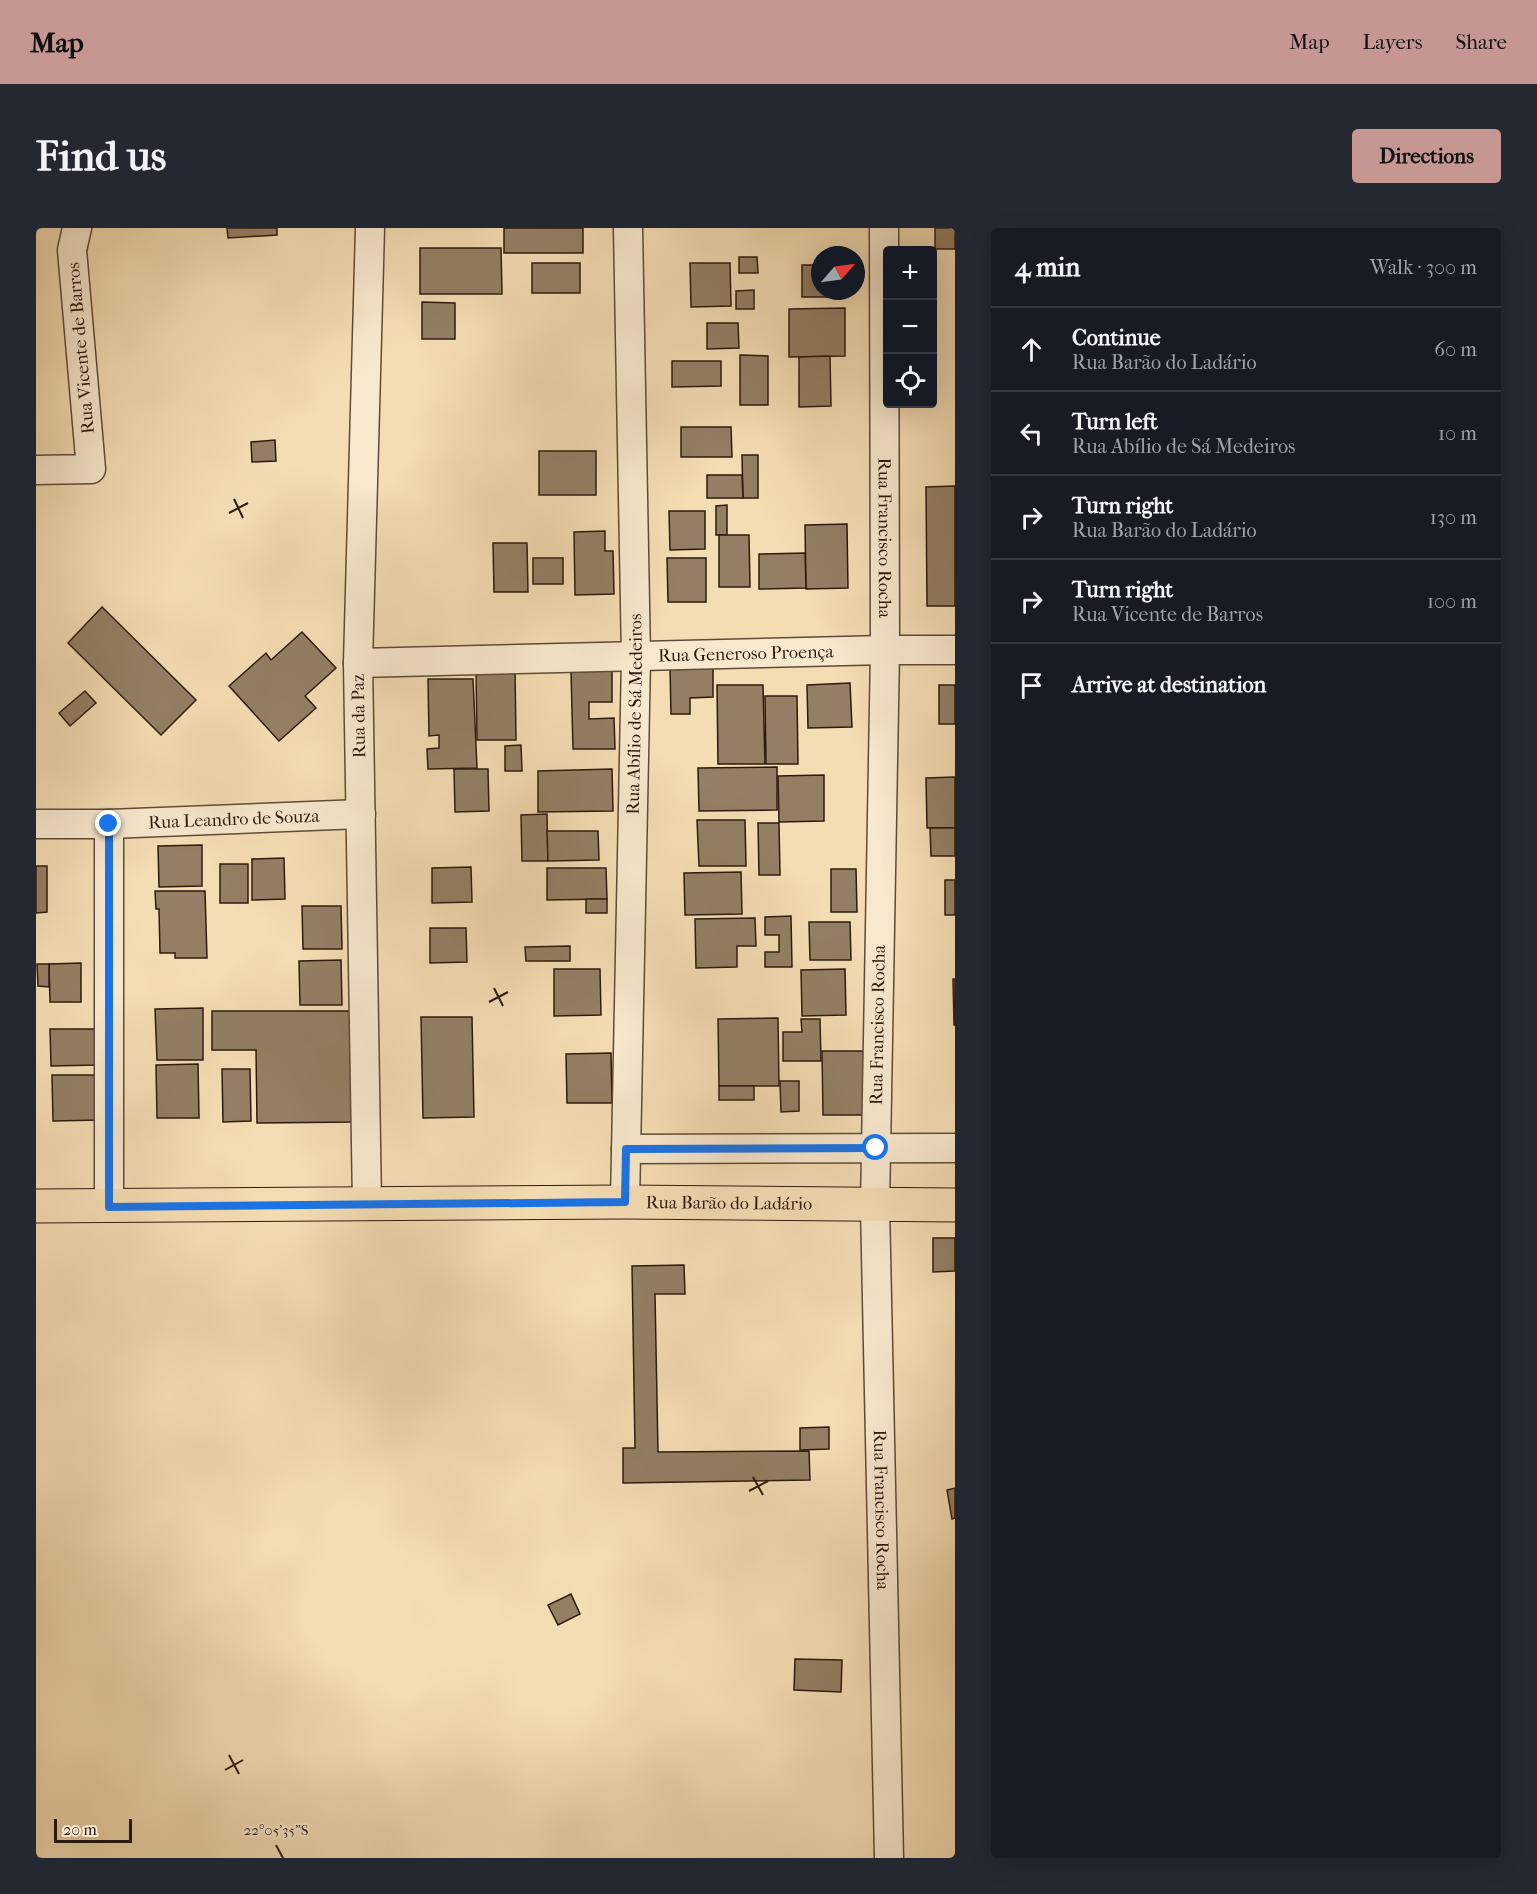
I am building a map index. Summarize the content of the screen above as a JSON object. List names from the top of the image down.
{
  "streets": {
    "main road": ["Rua Barão do Ladário"],
    "street": [
      "Rua Vicente de Barros",
      "Rua Francisco Rocha",
      "Rua Generoso Proença",
      "Rua Abílio de Sá Medeiros",
      "Rua da Paz",
      "Rua Leandro de Souza"
    ]
  },
  "crossings": [
    ["Rua Francisco Rocha", "Rua Generoso Proença"],
    ["Rua Francisco Rocha", "Rua Barão do Ladário"],
    ["Rua Generoso Proença", "Rua Abílio de Sá Medeiros"],
    ["Rua Generoso Proença", "Rua da Paz"],
    ["Rua Abílio de Sá Medeiros", "Rua Barão do Ladário"],
    ["Rua da Paz", "Rua Leandro de Souza"],
    ["Rua da Paz", "Rua Barão do Ladário"]
  ],
  "scale_bar": "20 m",
  "north": "top right",
  "page": {
    "header": "Map",
    "nav": ["Map", "Layers", "Share"],
    "buttons": "Directions",
    "title": "Find us",
    "heading": ["4 min", "Walk · 300 m"],
    "map_buttons": ["+", "−"],
    "list": [
      ["Continue", "Rua Barão do Ladário", "60 m"],
      ["Turn left", "Rua Abílio de Sá Medeiros", "10 m"],
      ["Turn right", "Rua Barão do Ladário", "130 m"],
      ["Turn right", "Rua Vicente de Barros", "100 m"],
      "Arrive at destination"
    ],
    "scale": "20 m"
  },
  "coordinates": ["22°05'35\"S"]
}
